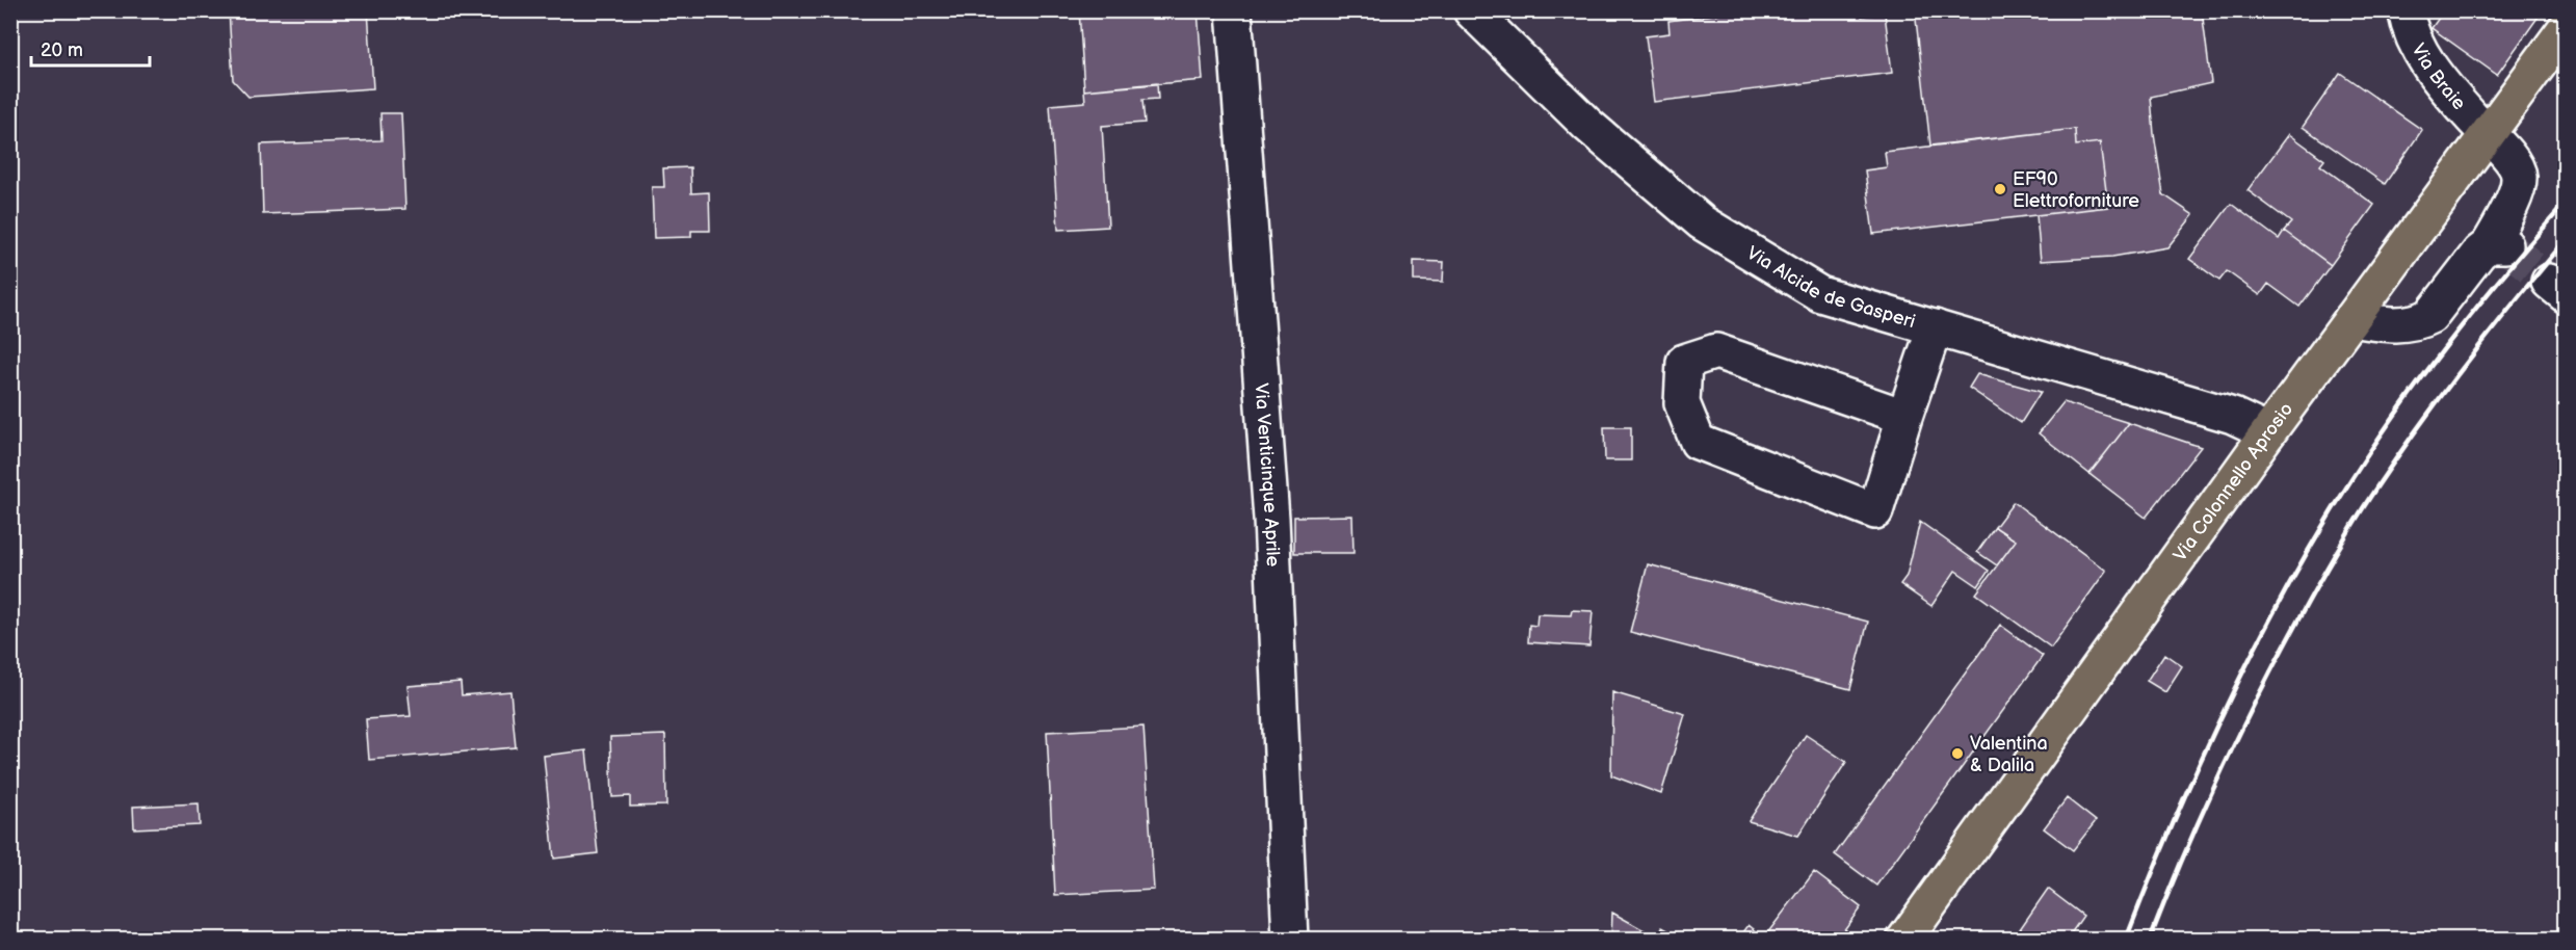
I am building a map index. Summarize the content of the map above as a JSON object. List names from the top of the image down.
{
  "streets": {
    "main road": ["Via Colonnello Aprosio"],
    "street": ["Via Braie", "Via Alcide de Gasperi", "Via Venticinque Aprile"]
  },
  "crossings": [
    ["Via Braie", "Via Colonnello Aprosio"],
    ["Via Alcide de Gasperi", "Via Colonnello Aprosio"]
  ],
  "places": ["EF90 Elettroforniture", "Valentina & Dalila"],
  "scale_bar": "20 m"
}
